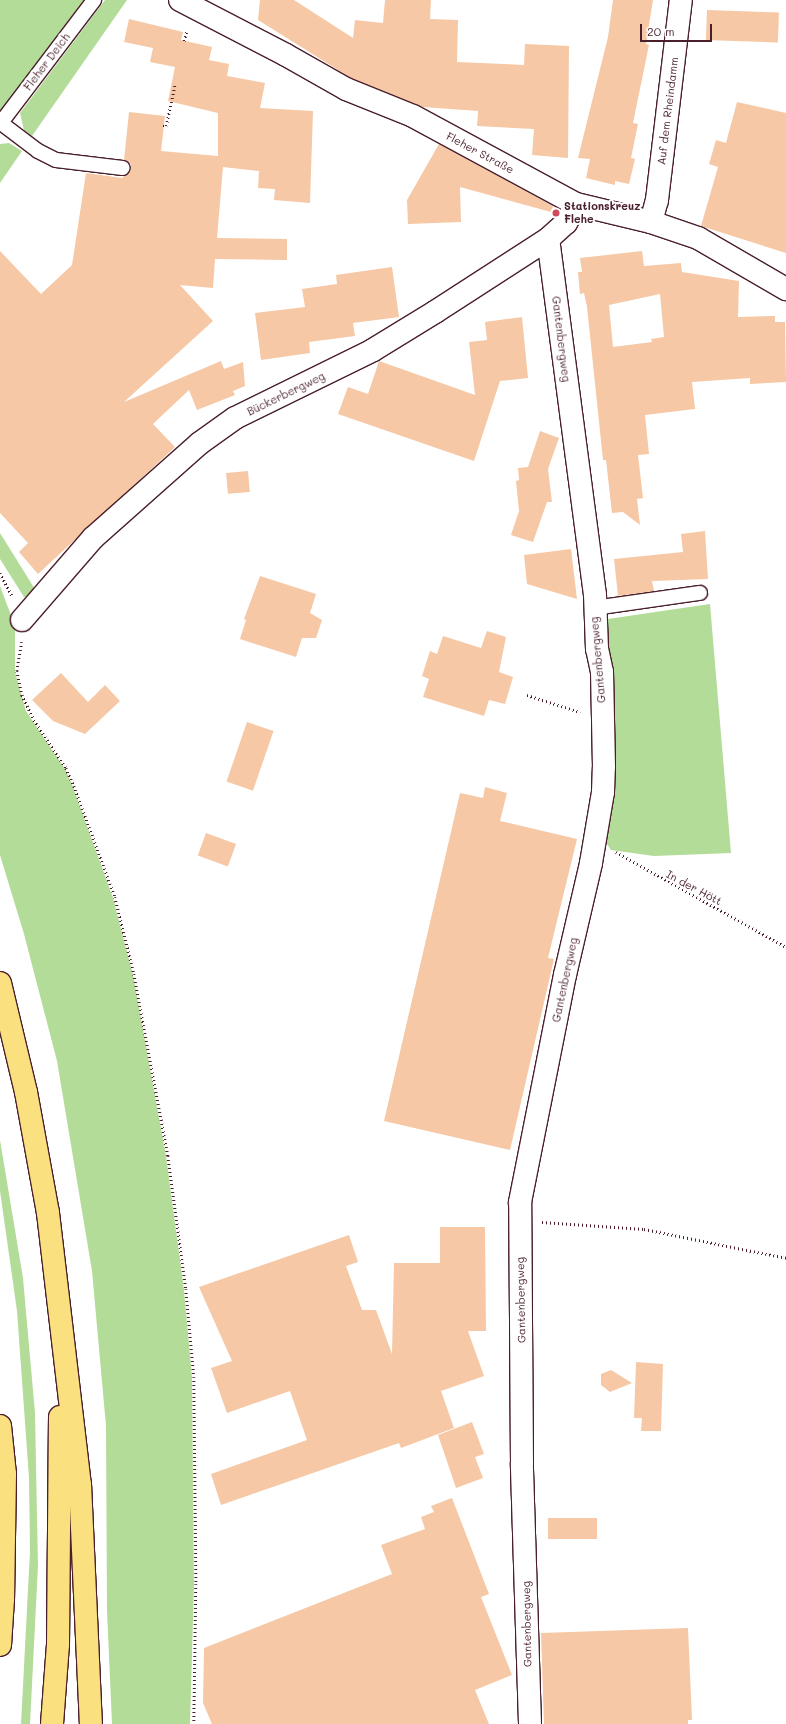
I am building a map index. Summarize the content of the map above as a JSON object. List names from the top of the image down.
{
  "streets": {
    "street": [
      "Auf dem Rheindamm",
      "Fleher Straße",
      "Gantenbergweg",
      "Bückerbergweg"
    ],
    "lane": ["Fleher Deich"],
    "path": ["In der Hött"]
  },
  "crossings": [
    ["Auf dem Rheindamm", "Fleher Straße"],
    ["Fleher Straße", "Bückerbergweg"],
    ["Gantenbergweg", "Bückerbergweg"],
    ["Gantenbergweg", "In der Hött"]
  ],
  "places": ["Stationskreuz Flehe"],
  "scale_bar": "20 m"
}
